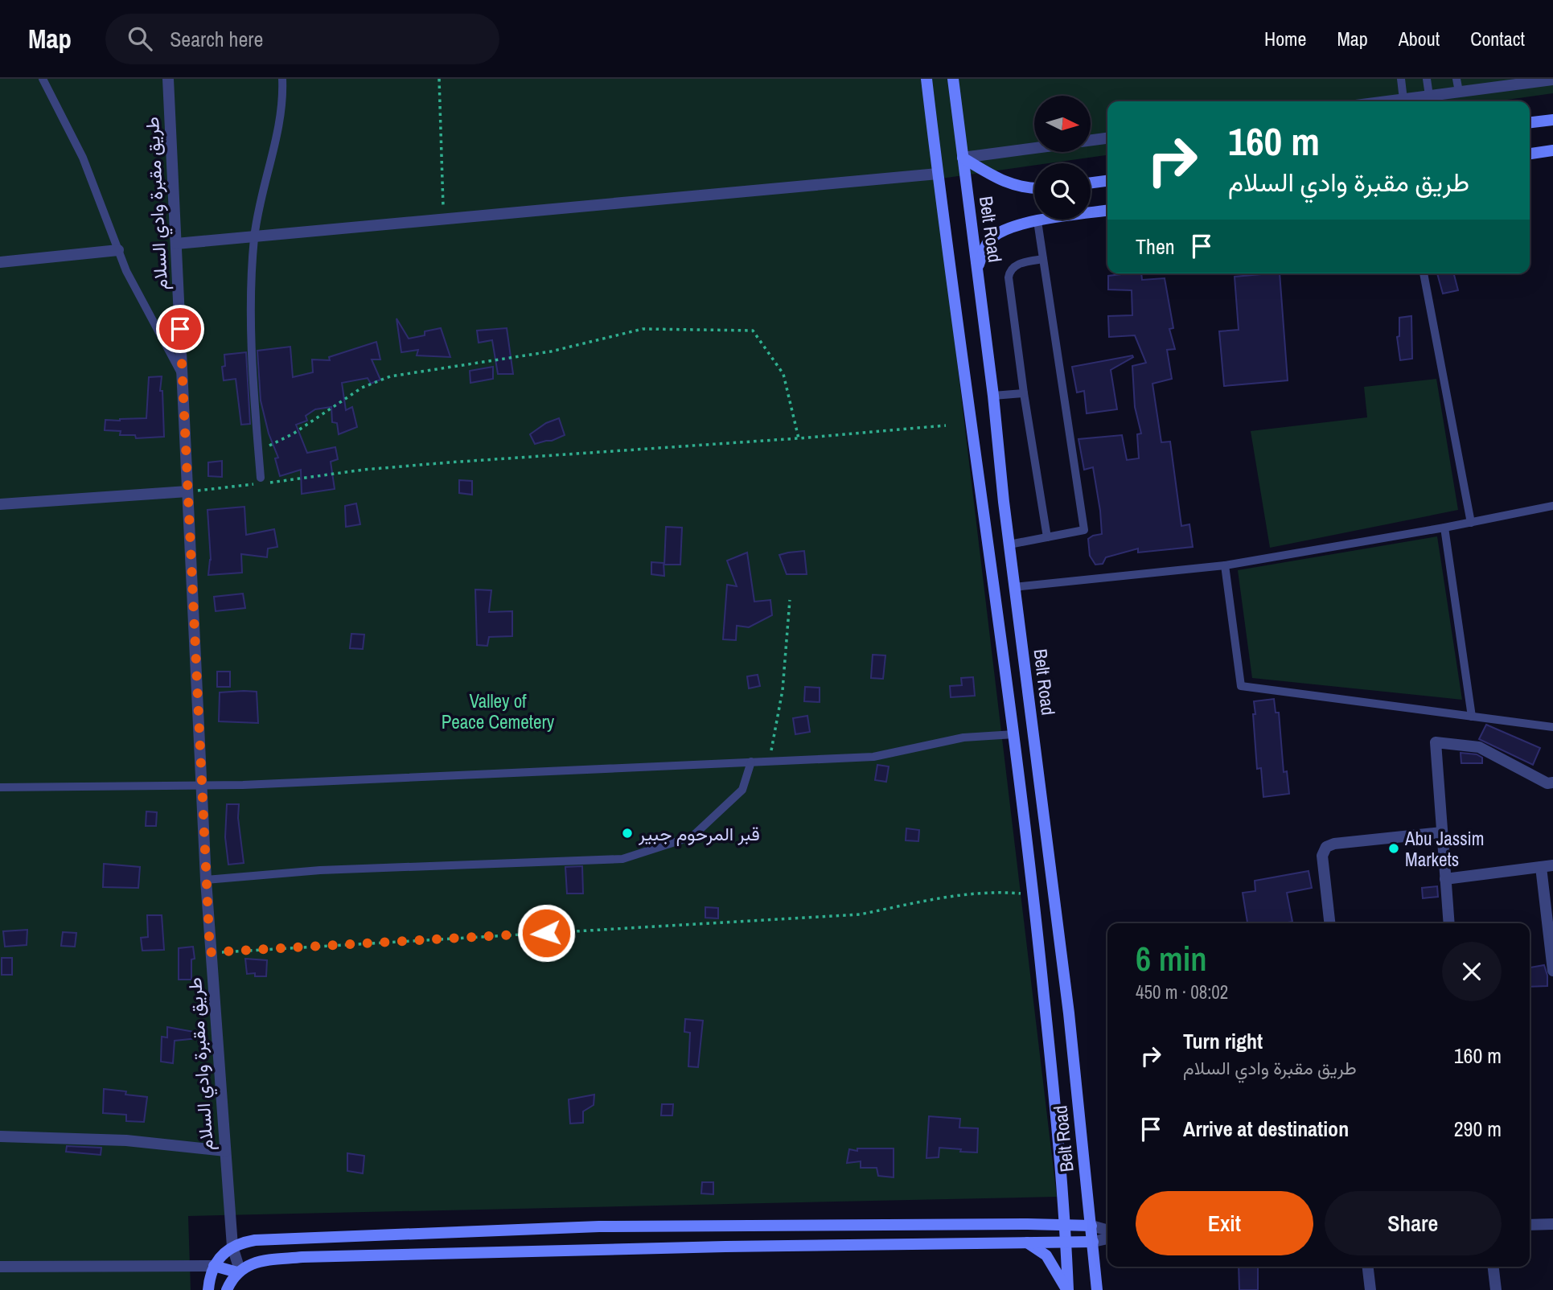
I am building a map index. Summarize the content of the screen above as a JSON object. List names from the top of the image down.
{
  "streets": {
    "main road": ["Belt Road"],
    "street": ["طريق مقبرة وادي السلام"]
  },
  "parks": ["Valley of Peace Cemetery"],
  "places": ["قبر المرحوم جبير", "Abu Jassim Markets"],
  "north": "right",
  "page": {
    "header": "Map",
    "search": "Search here",
    "nav": [
      "Home",
      "Map",
      "About",
      "Contact"
    ],
    "turn": ["160 m", "طريق مقبرة وادي السلام"],
    "then": "Then",
    "heading": ["6 min", "450 m · 08:02"],
    "list": [
      {
        "name": "Turn right",
        "note": "طريق مقبرة وادي السلام",
        "value": "160 m"
      },
      {
        "name": "Arrive at destination",
        "value": "290 m"
      }
    ],
    "buttons": ["Exit", "Share"]
  }
}
